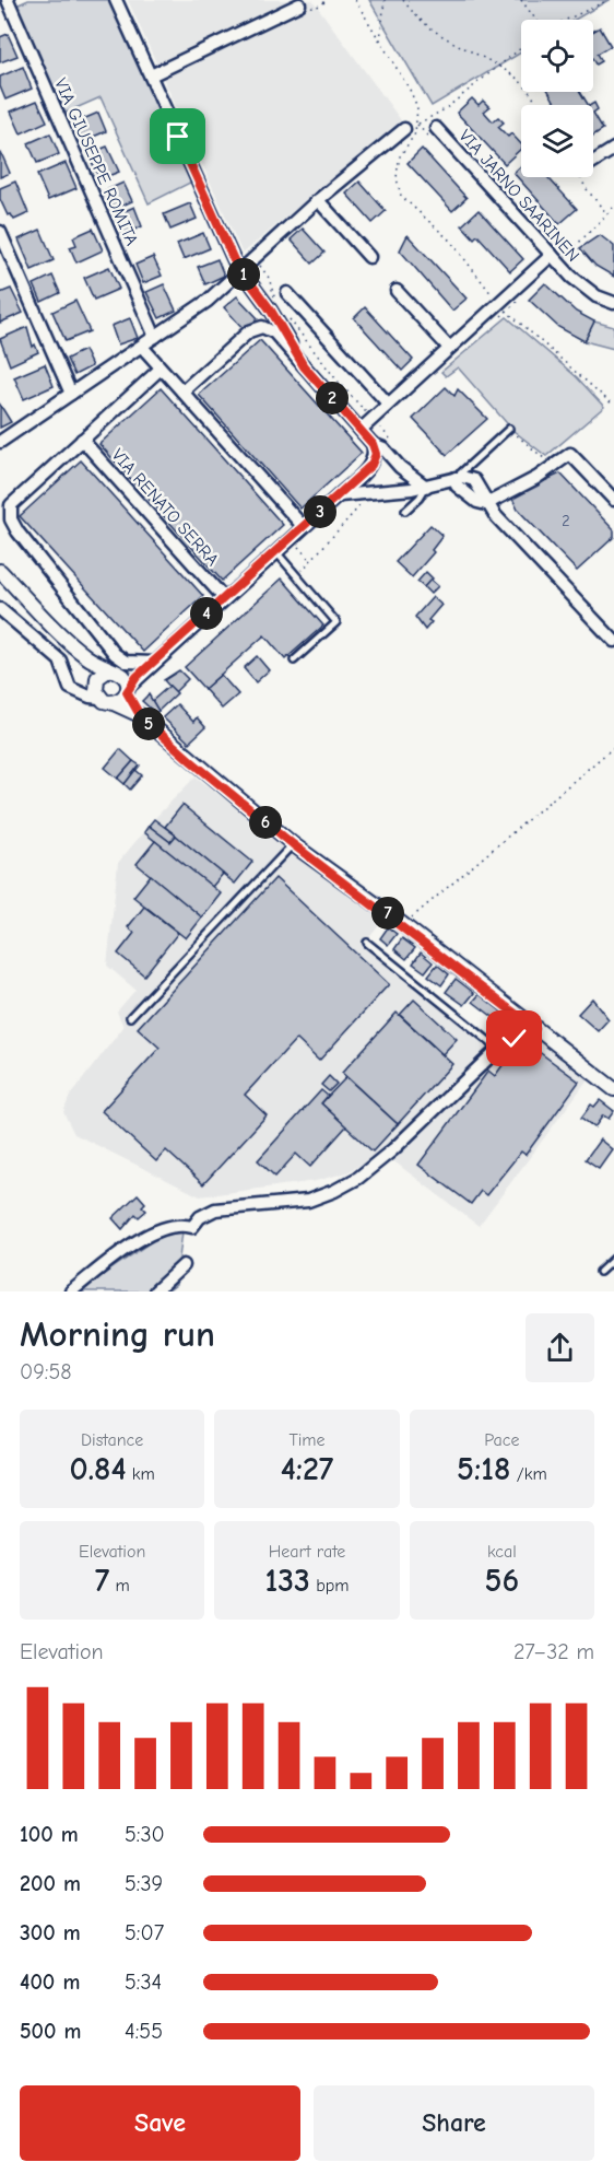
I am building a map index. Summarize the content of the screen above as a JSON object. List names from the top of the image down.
{
  "streets": {
    "street": ["VIA GIUSEPPE ROMITA", "VIA JARNO SAARINEN", "VIA RENATO SERRA"]
  },
  "house_numbers": ["2"],
  "page": {
    "pins": [
      "1",
      "2",
      "3",
      "4",
      "5",
      "6",
      "7"
    ],
    "heading": ["Morning run", "09:58"],
    "stats": [
      ["Distance", "0.84 km"],
      ["Time", "4:27"],
      ["Pace", "5:18 /km"],
      ["Elevation", "7 m"],
      ["Heart rate", "133 bpm"],
      ["kcal", "56"]
    ],
    "chart": ["Elevation", "27–32 m"],
    "list": [
      {
        "name": "100 m",
        "note": "5:30"
      },
      {
        "name": "200 m",
        "note": "5:39"
      },
      {
        "name": "300 m",
        "note": "5:07"
      },
      {
        "name": "400 m",
        "note": "5:34"
      },
      {
        "name": "500 m",
        "note": "4:55"
      }
    ],
    "buttons": ["Save", "Share"]
  }
}
